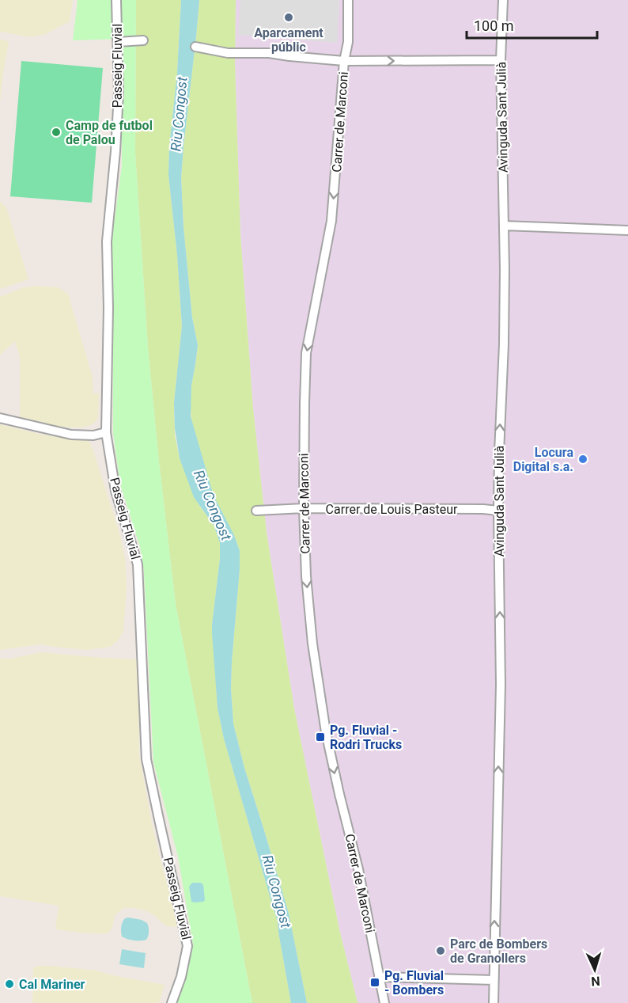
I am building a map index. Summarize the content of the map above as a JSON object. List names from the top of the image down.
{
  "streets": {
    "street": [
      "Passeig Fluvial",
      "Avinguda Sant Julià",
      "Carrer de Marconi",
      "Carrer de Louis Pasteur"
    ]
  },
  "crossings": [
    ["Avinguda Sant Julià", "Carrer de Louis Pasteur"],
    ["Carrer de Marconi", "Carrer de Louis Pasteur"]
  ],
  "one_way": ["Avinguda Sant Julià", "Carrer de Marconi"],
  "water": ["Riu Congost"],
  "places": {
    "other": [
      "Aparcament públic",
      "Camp de futbol de Palou",
      "Locura Digital s.a.",
      "Parc de Bombers de Granollers",
      "Cal Mariner"
    ],
    "transit": ["Pg. Fluvial - Rodri Trucks", "Pg. Fluvial - Bombers"]
  },
  "scale_bar": "100 m",
  "north": "bottom"
}
